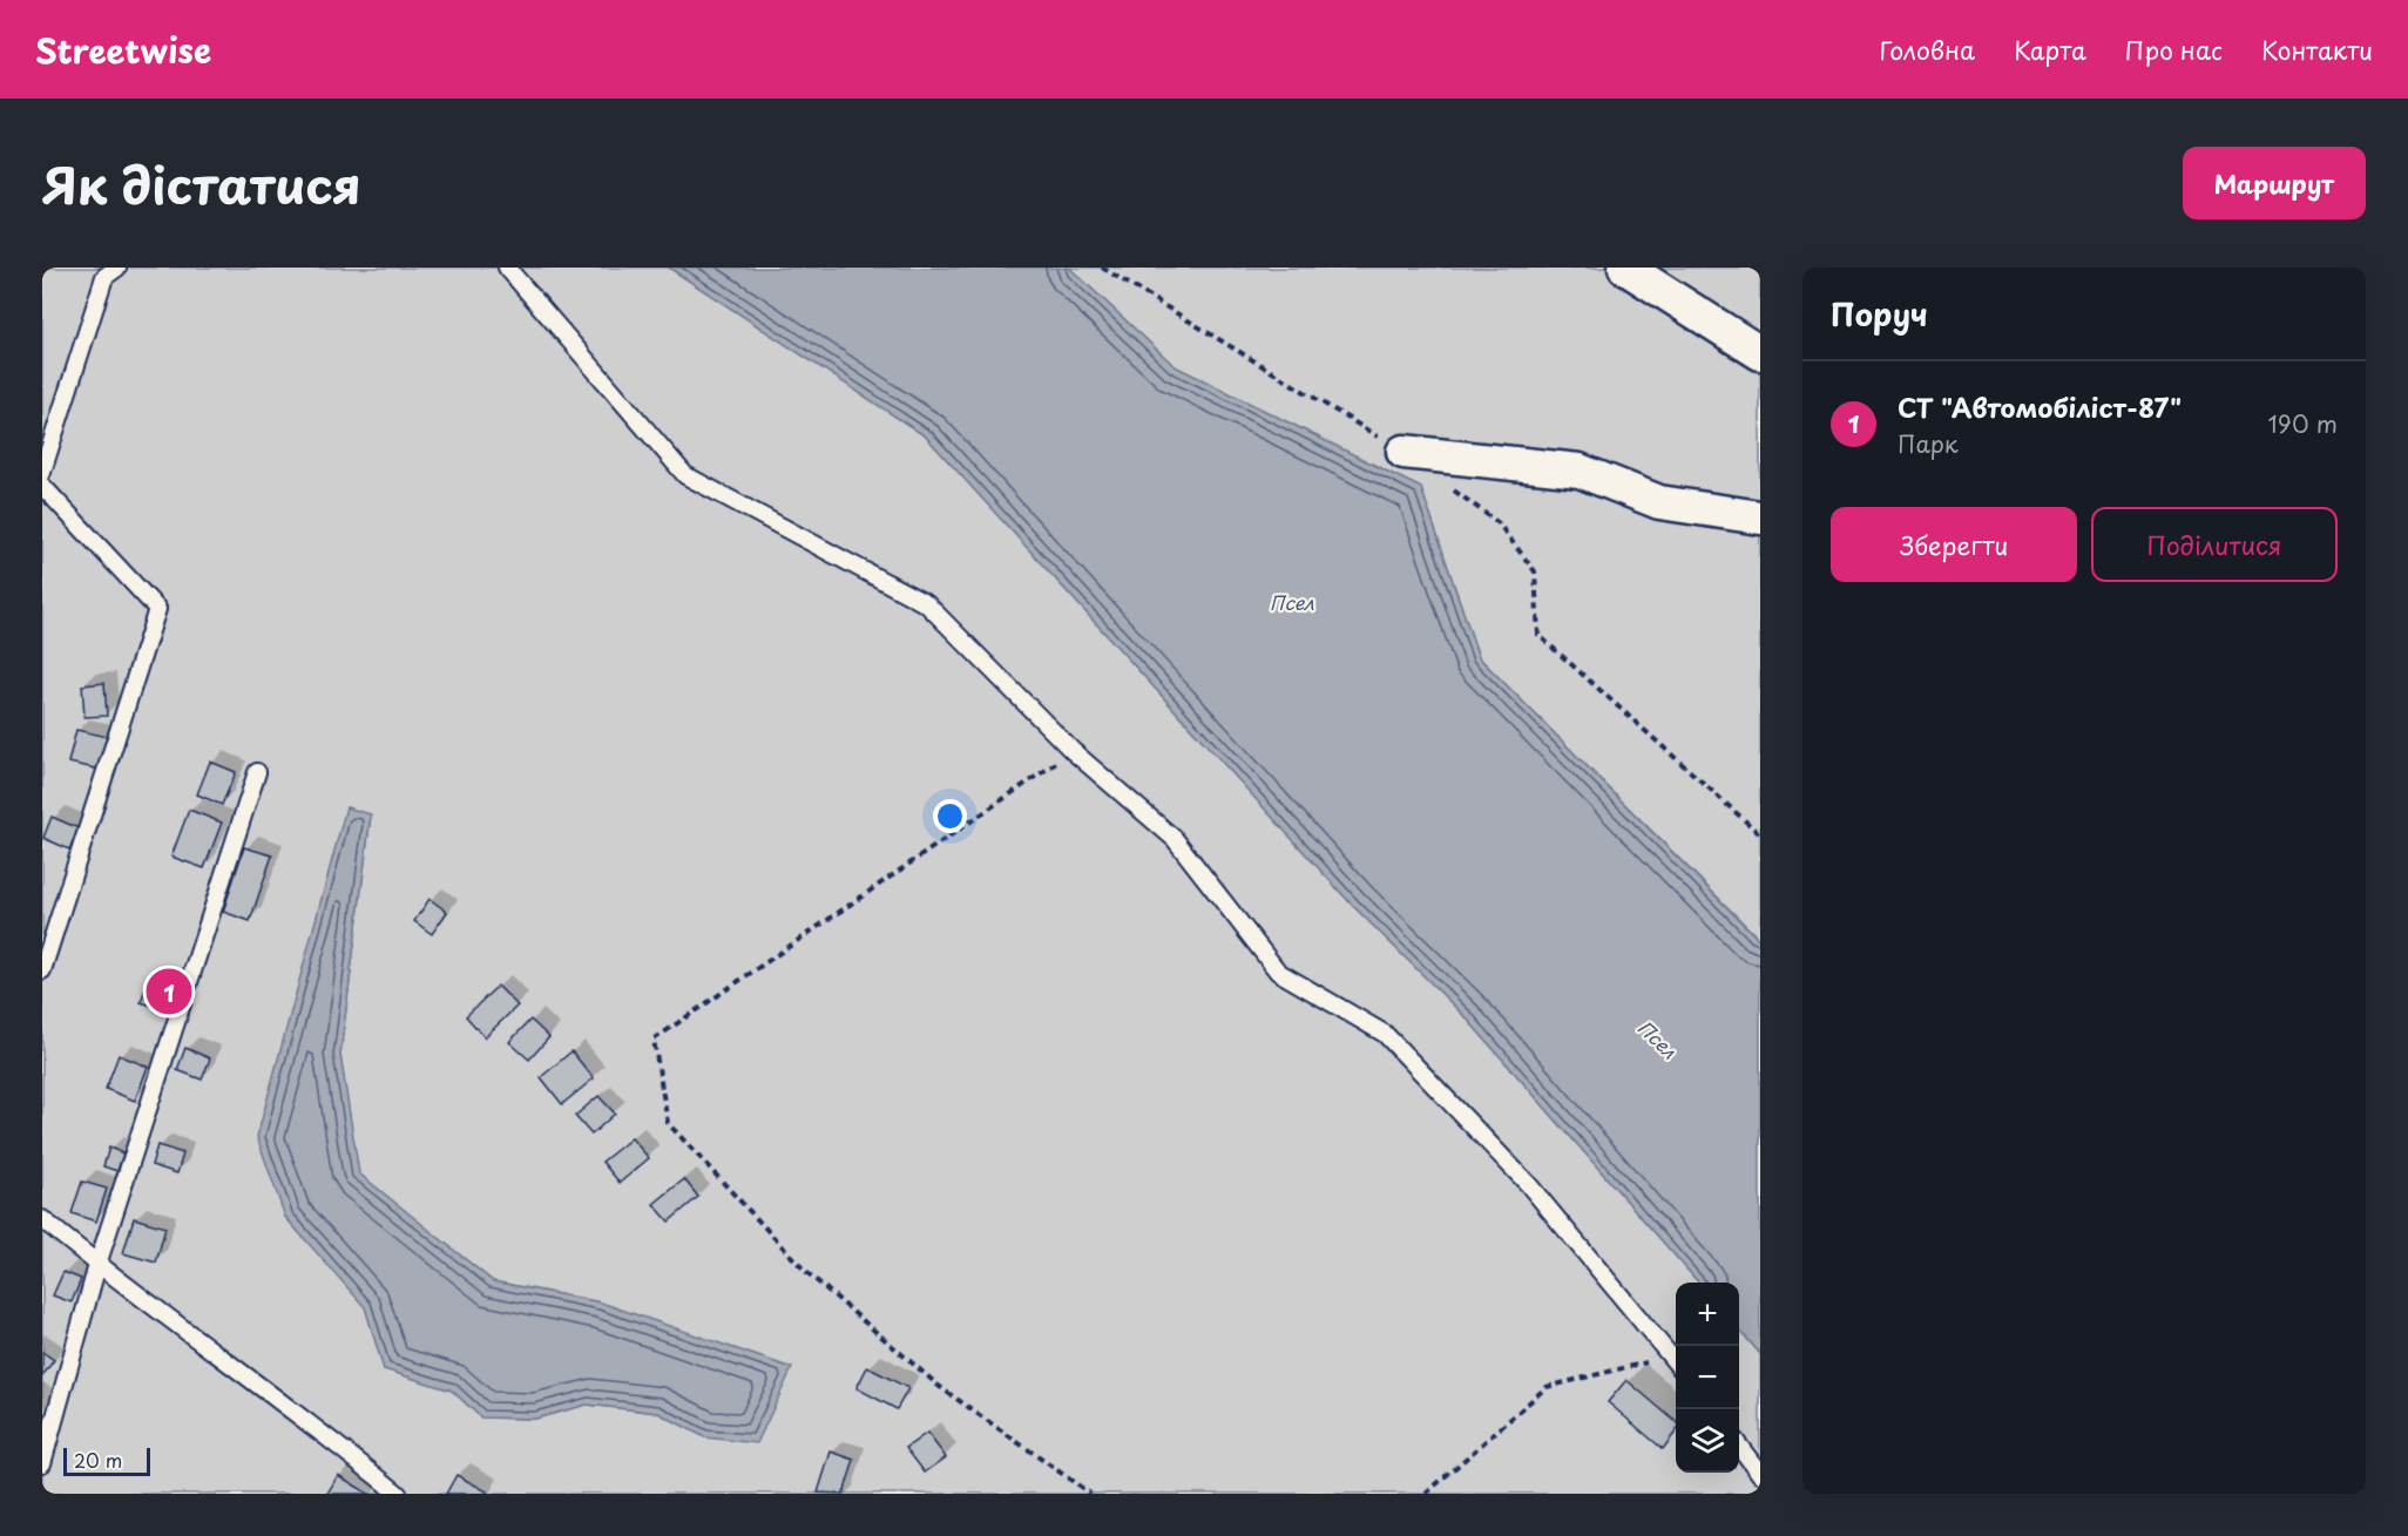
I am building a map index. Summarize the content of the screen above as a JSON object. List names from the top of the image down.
{
  "water": ["Псел"],
  "scale_bar": "20 m",
  "page": {
    "header": "Streetwise",
    "nav": [
      "Головна",
      "Карта",
      "Про нас",
      "Контакти"
    ],
    "title": "Як дістатися",
    "buttons": [
      "Маршрут",
      ["Зберегти", "Поділитися"]
    ],
    "heading": "Поруч",
    "list": [
      {
        "mark": "1",
        "name": "СТ \"Автомобiлiст-87\"",
        "note": "Парк",
        "value": "190 m"
      }
    ],
    "pins": "1",
    "map_buttons": ["+", "−"],
    "scale": "20 m"
  }
}
